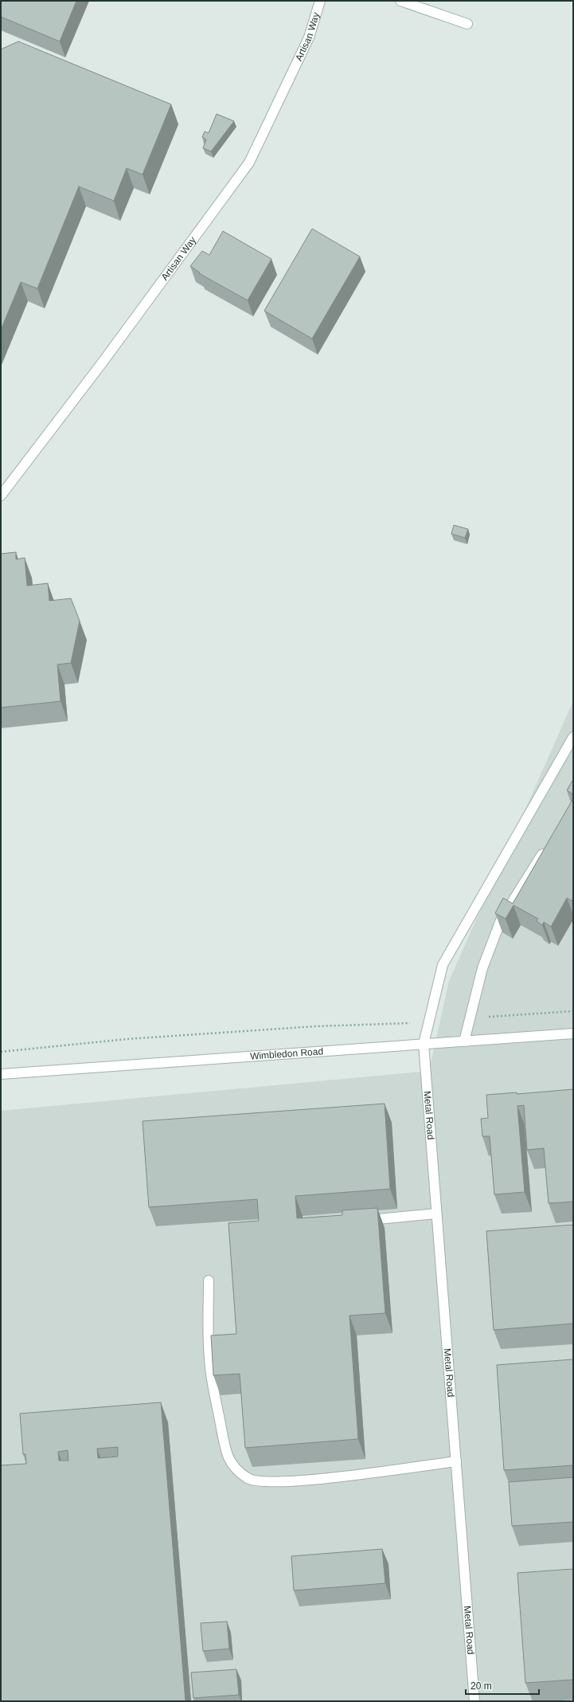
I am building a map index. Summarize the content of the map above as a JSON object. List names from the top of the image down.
{
  "streets": {
    "street": ["Artisan Way", "Wimbledon Road", "Metal Road"]
  },
  "crossings": [
    ["Wimbledon Road", "Metal Road"]
  ],
  "scale_bar": "20 m"
}
